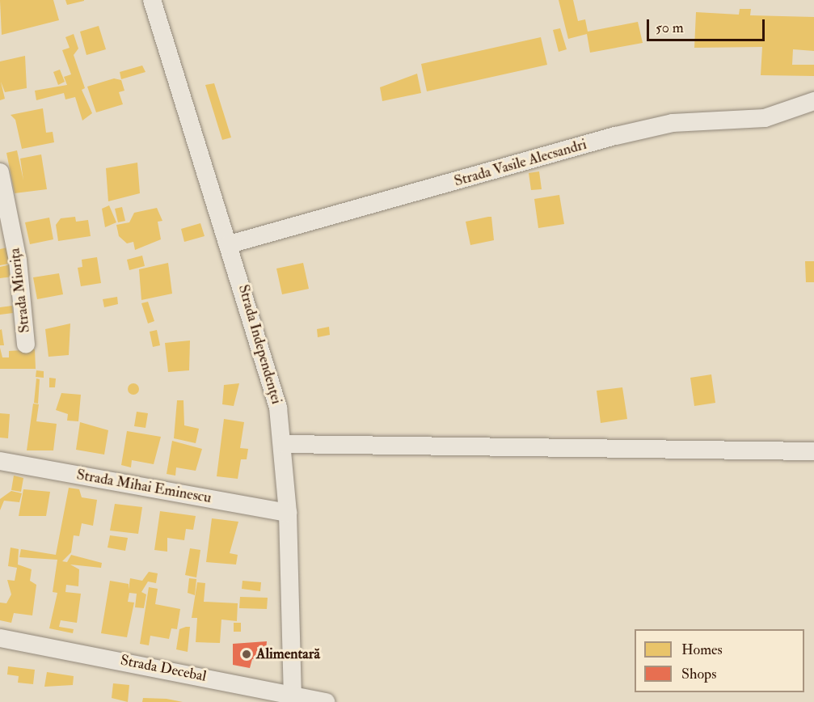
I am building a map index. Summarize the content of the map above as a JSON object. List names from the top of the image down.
{
  "streets": {
    "street": [
      "Strada Vasile Alecsandri",
      "Strada Miorița",
      "Strada Independenţei",
      "Strada Mihai Eminescu",
      "Strada Decebal"
    ]
  },
  "crossings": [
    ["Strada Vasile Alecsandri", "Strada Independenţei"],
    ["Strada Independenţei", "Strada Mihai Eminescu"],
    ["Strada Independenţei", "Strada Decebal"]
  ],
  "places": ["Alimentară"],
  "legend": ["Homes", "Shops"],
  "scale_bar": "50 m"
}
